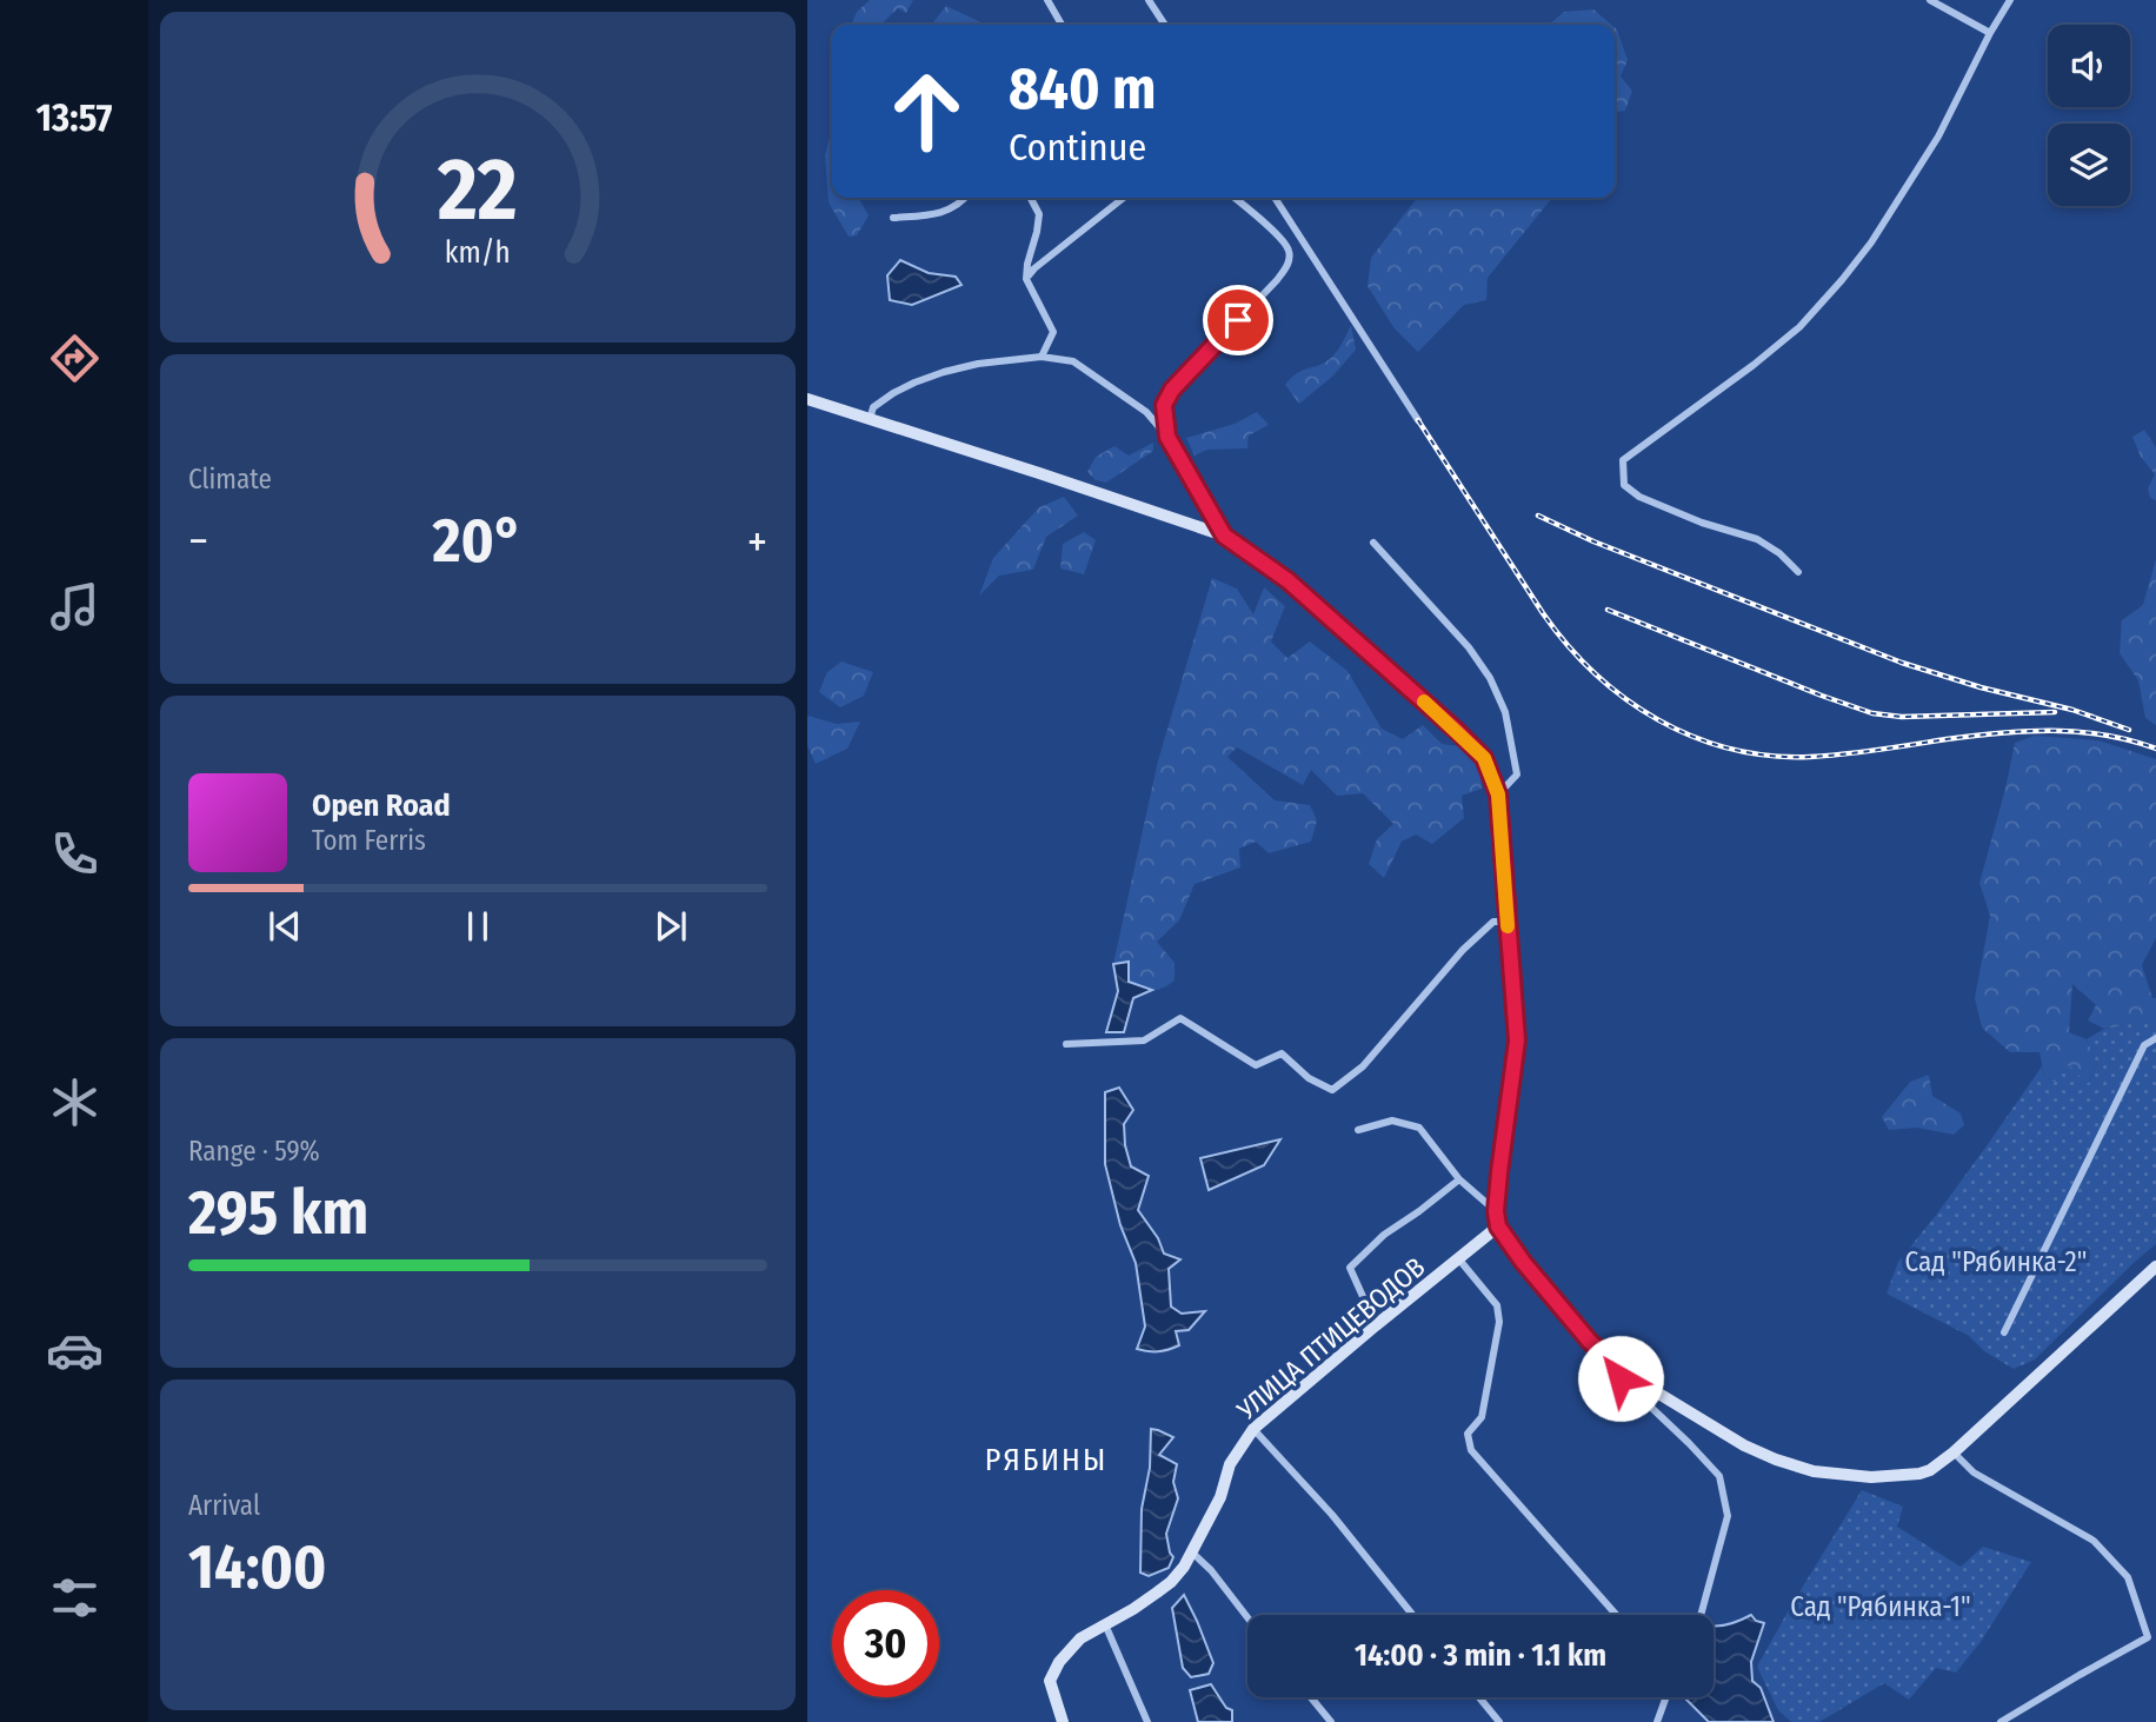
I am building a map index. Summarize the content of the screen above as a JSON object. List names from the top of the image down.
{
  "streets": {
    "street": ["УЛИЦА ПТИЦЕВОДОВ"]
  },
  "districts": ["РЯБИНЫ"],
  "parks": ["Сад \"Рябинка-2\"", "Сад \"Рябинка-1\""],
  "page": {
    "tabs": "13:57",
    "turn": ["840 m", "Continue"],
    "tile": [
      "Climate",
      ["Range · 59%", "295 km"],
      ["Arrival", "14:00"]
    ],
    "heat": ["−", "20°", "+"],
    "song": ["Open Road", "Tom Ferris"],
    "limit": "30",
    "trip": "14:00 · 3 min · 1.1 km",
    "gauge": ["22", "km/h"]
  }
}
